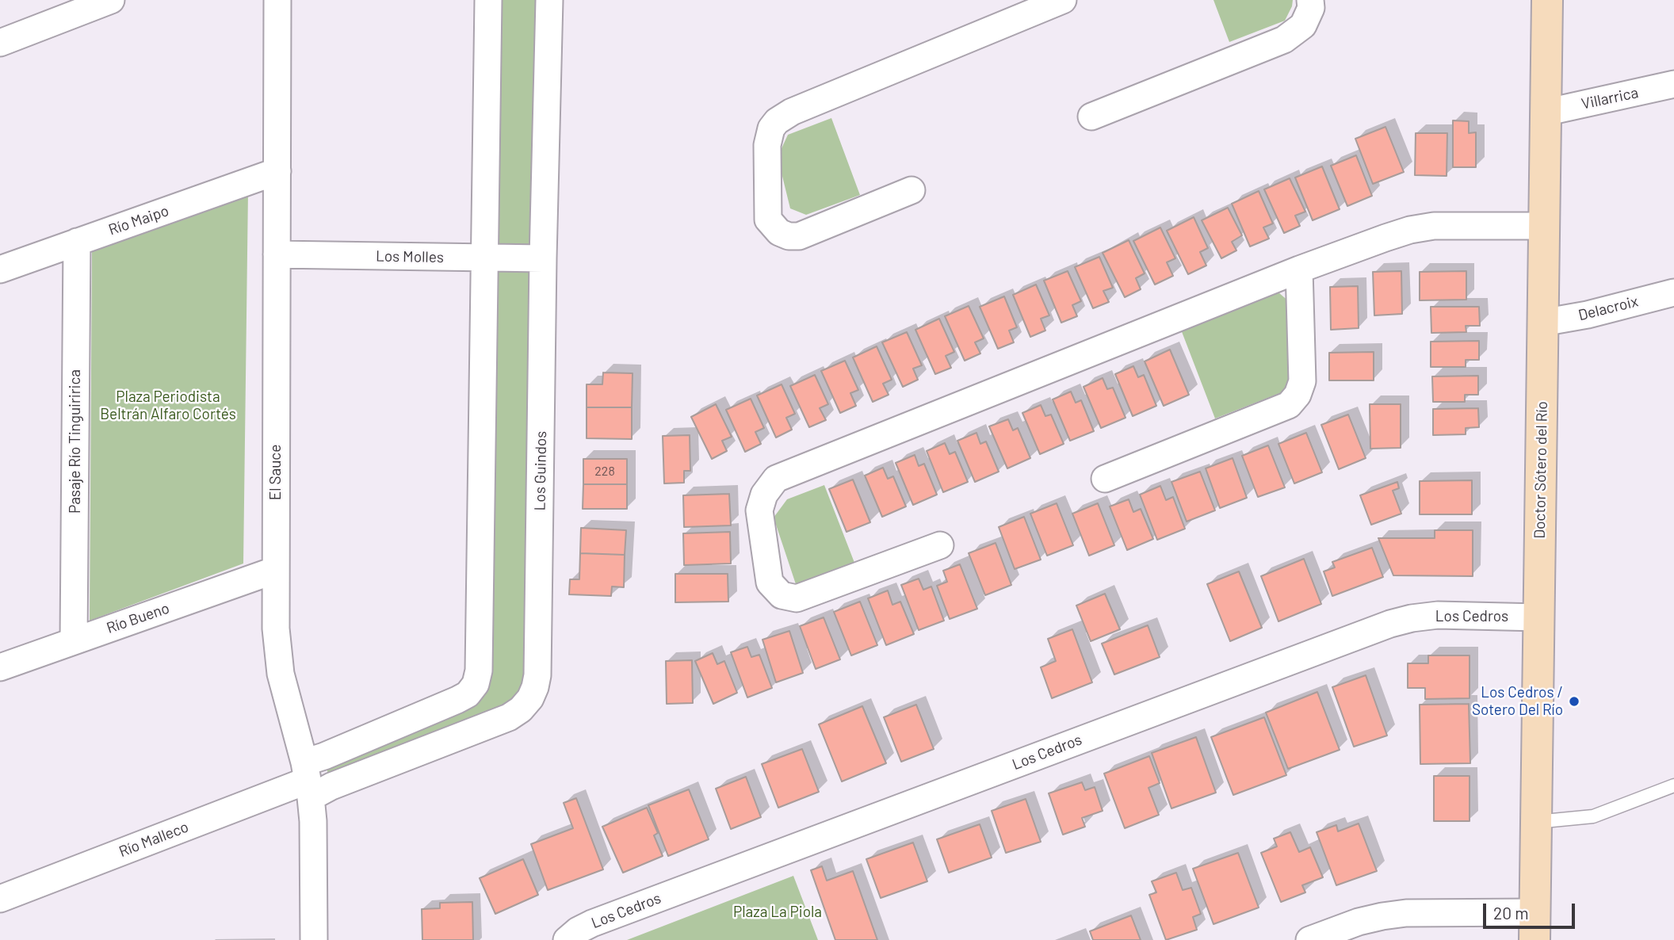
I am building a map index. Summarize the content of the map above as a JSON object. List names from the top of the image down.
{
  "streets": {
    "main road": ["Doctor Sótero del Río"],
    "street": [
      "Villarrica",
      "Río Maipo",
      "Los Molles",
      "Delacroix",
      "Pasaje Río Tinguiririca",
      "Los Guindos",
      "El Sauce",
      "Los Cedros",
      "Río Bueno",
      "Río Malleco"
    ]
  },
  "crossings": [
    ["Villarrica", "Doctor Sótero del Río"],
    ["Río Maipo", "Pasaje Río Tinguiririca"],
    ["Río Maipo", "El Sauce"],
    ["Los Molles", "Los Guindos"],
    ["Los Molles", "El Sauce"],
    ["Delacroix", "Doctor Sótero del Río"],
    ["Pasaje Río Tinguiririca", "Río Bueno"],
    ["Doctor Sótero del Río", "Los Cedros"],
    ["Los Guindos", "El Sauce"],
    ["Los Guindos", "Río Malleco"],
    ["El Sauce", "Río Bueno"],
    ["El Sauce", "Río Malleco"]
  ],
  "parks": ["Plaza Periodista Beltrán Alfaro Cortés", "Plaza La Piola"],
  "places": ["Los Cedros / Sotero Del Río"],
  "house_numbers": ["228"],
  "scale_bar": "20 m"
}
